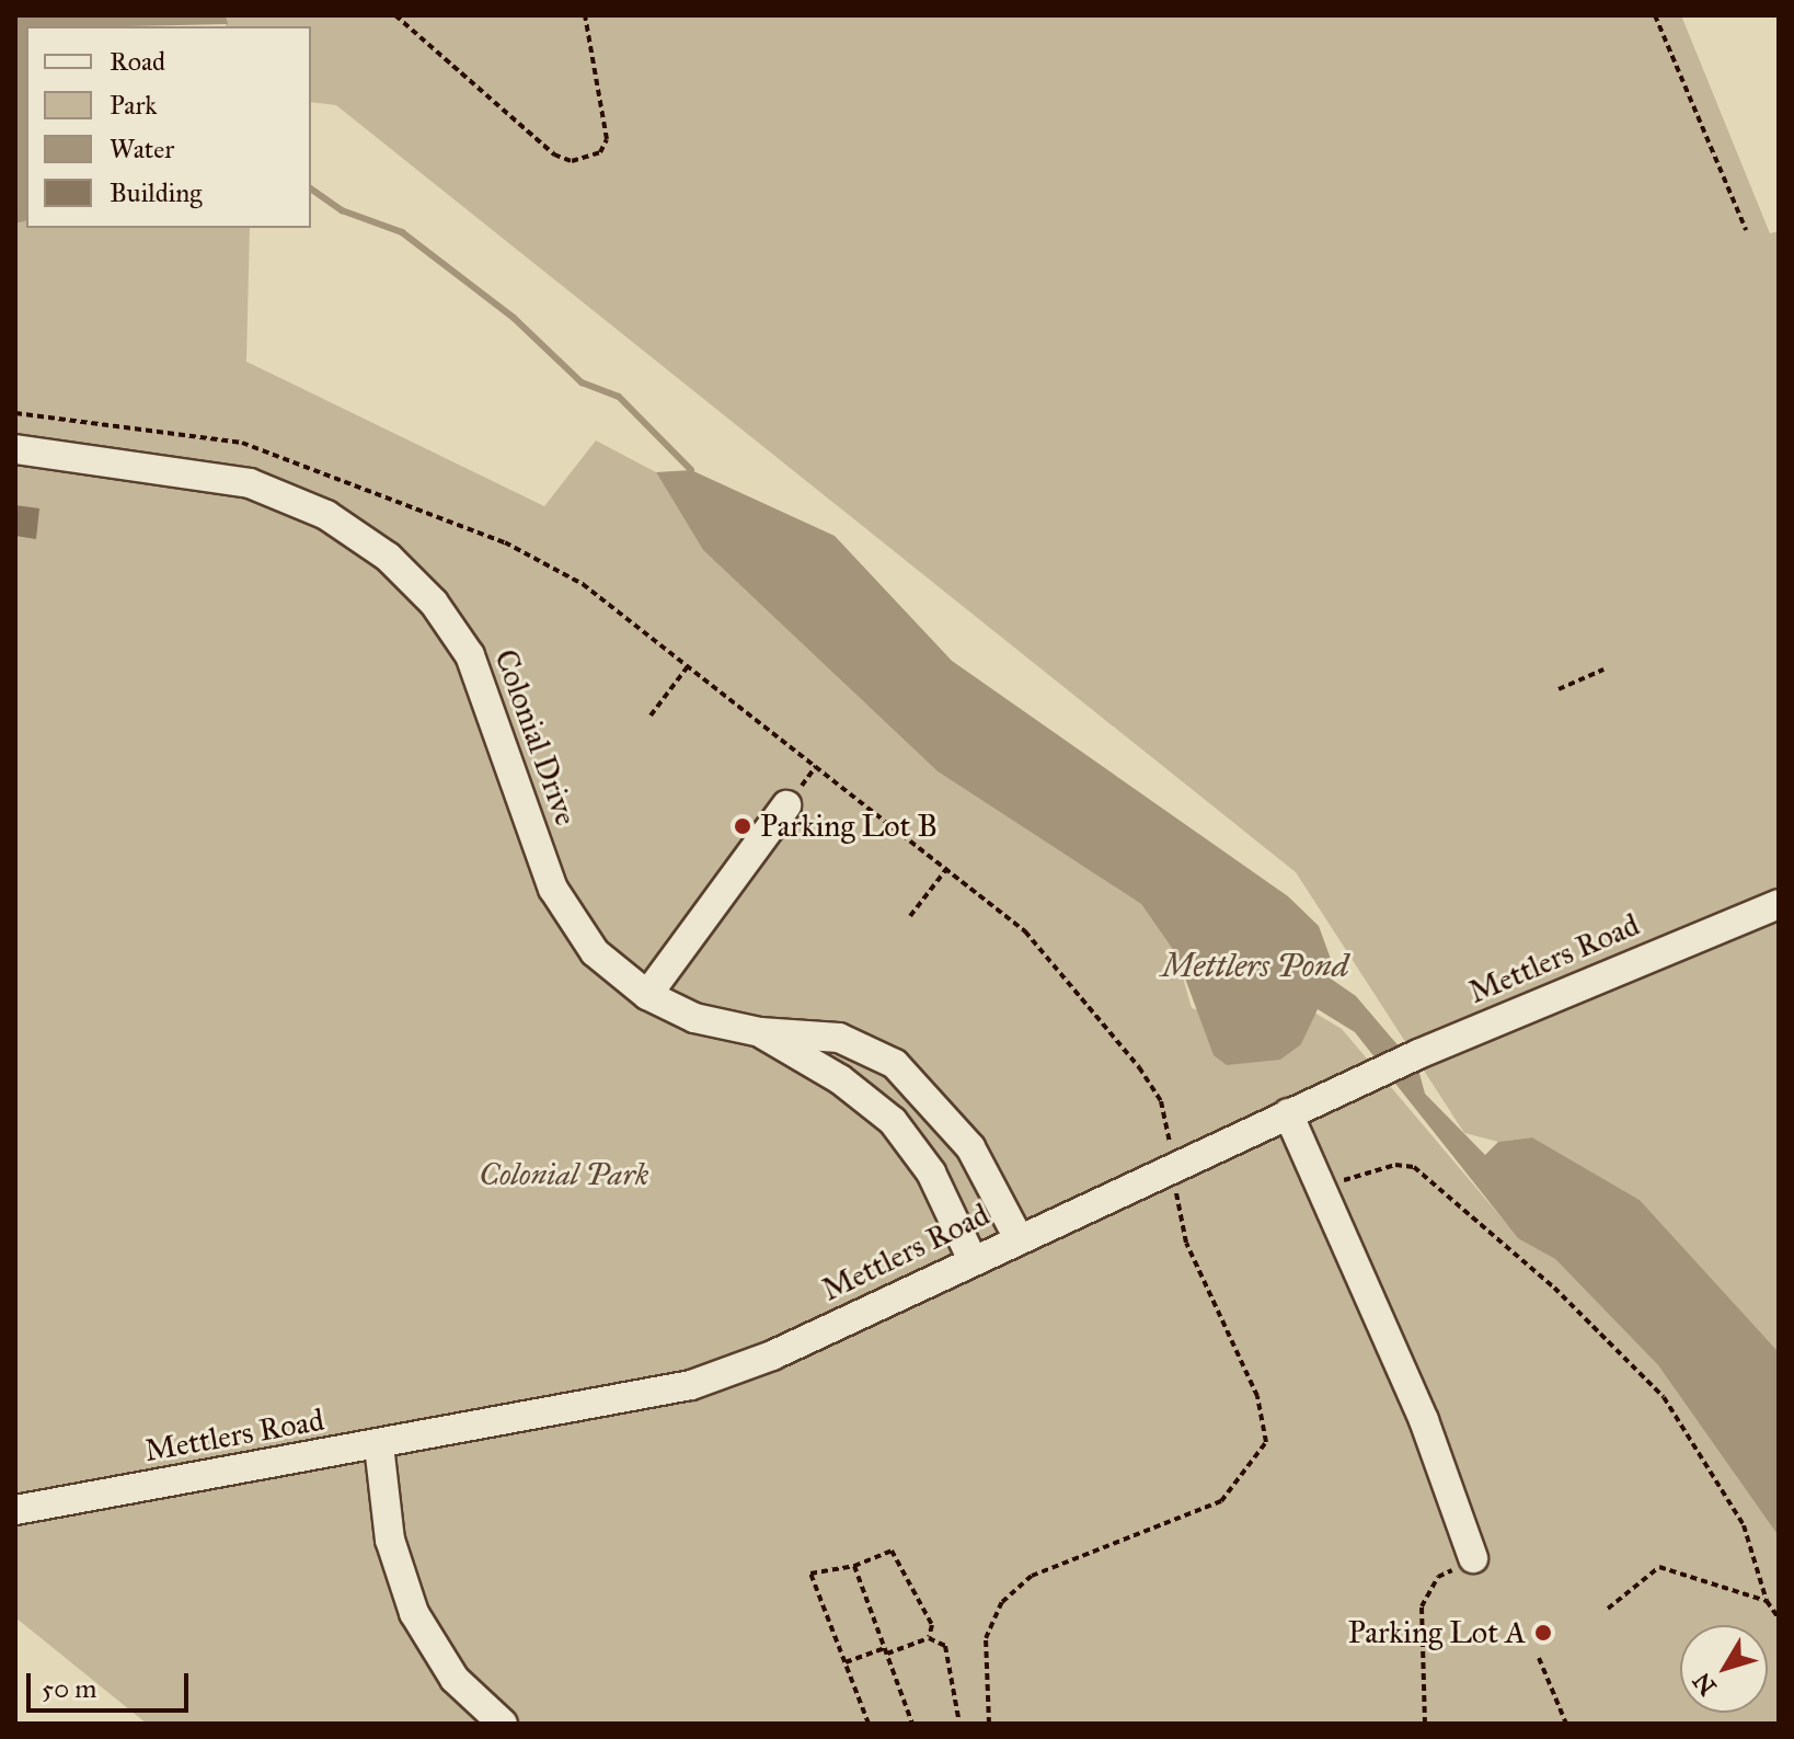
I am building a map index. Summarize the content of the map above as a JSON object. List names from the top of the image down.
{
  "streets": {
    "street": ["Colonial Drive", "Mettlers Road"]
  },
  "crossings": [
    ["Colonial Drive", "Mettlers Road"]
  ],
  "water": ["Mettlers Pond"],
  "parks": ["Colonial Park"],
  "places": ["Parking Lot B", "Parking Lot A"],
  "legend": [
    "Road",
    "Park",
    "Water",
    "Building"
  ],
  "scale_bar": "50 m",
  "north": "bottom left"
}
